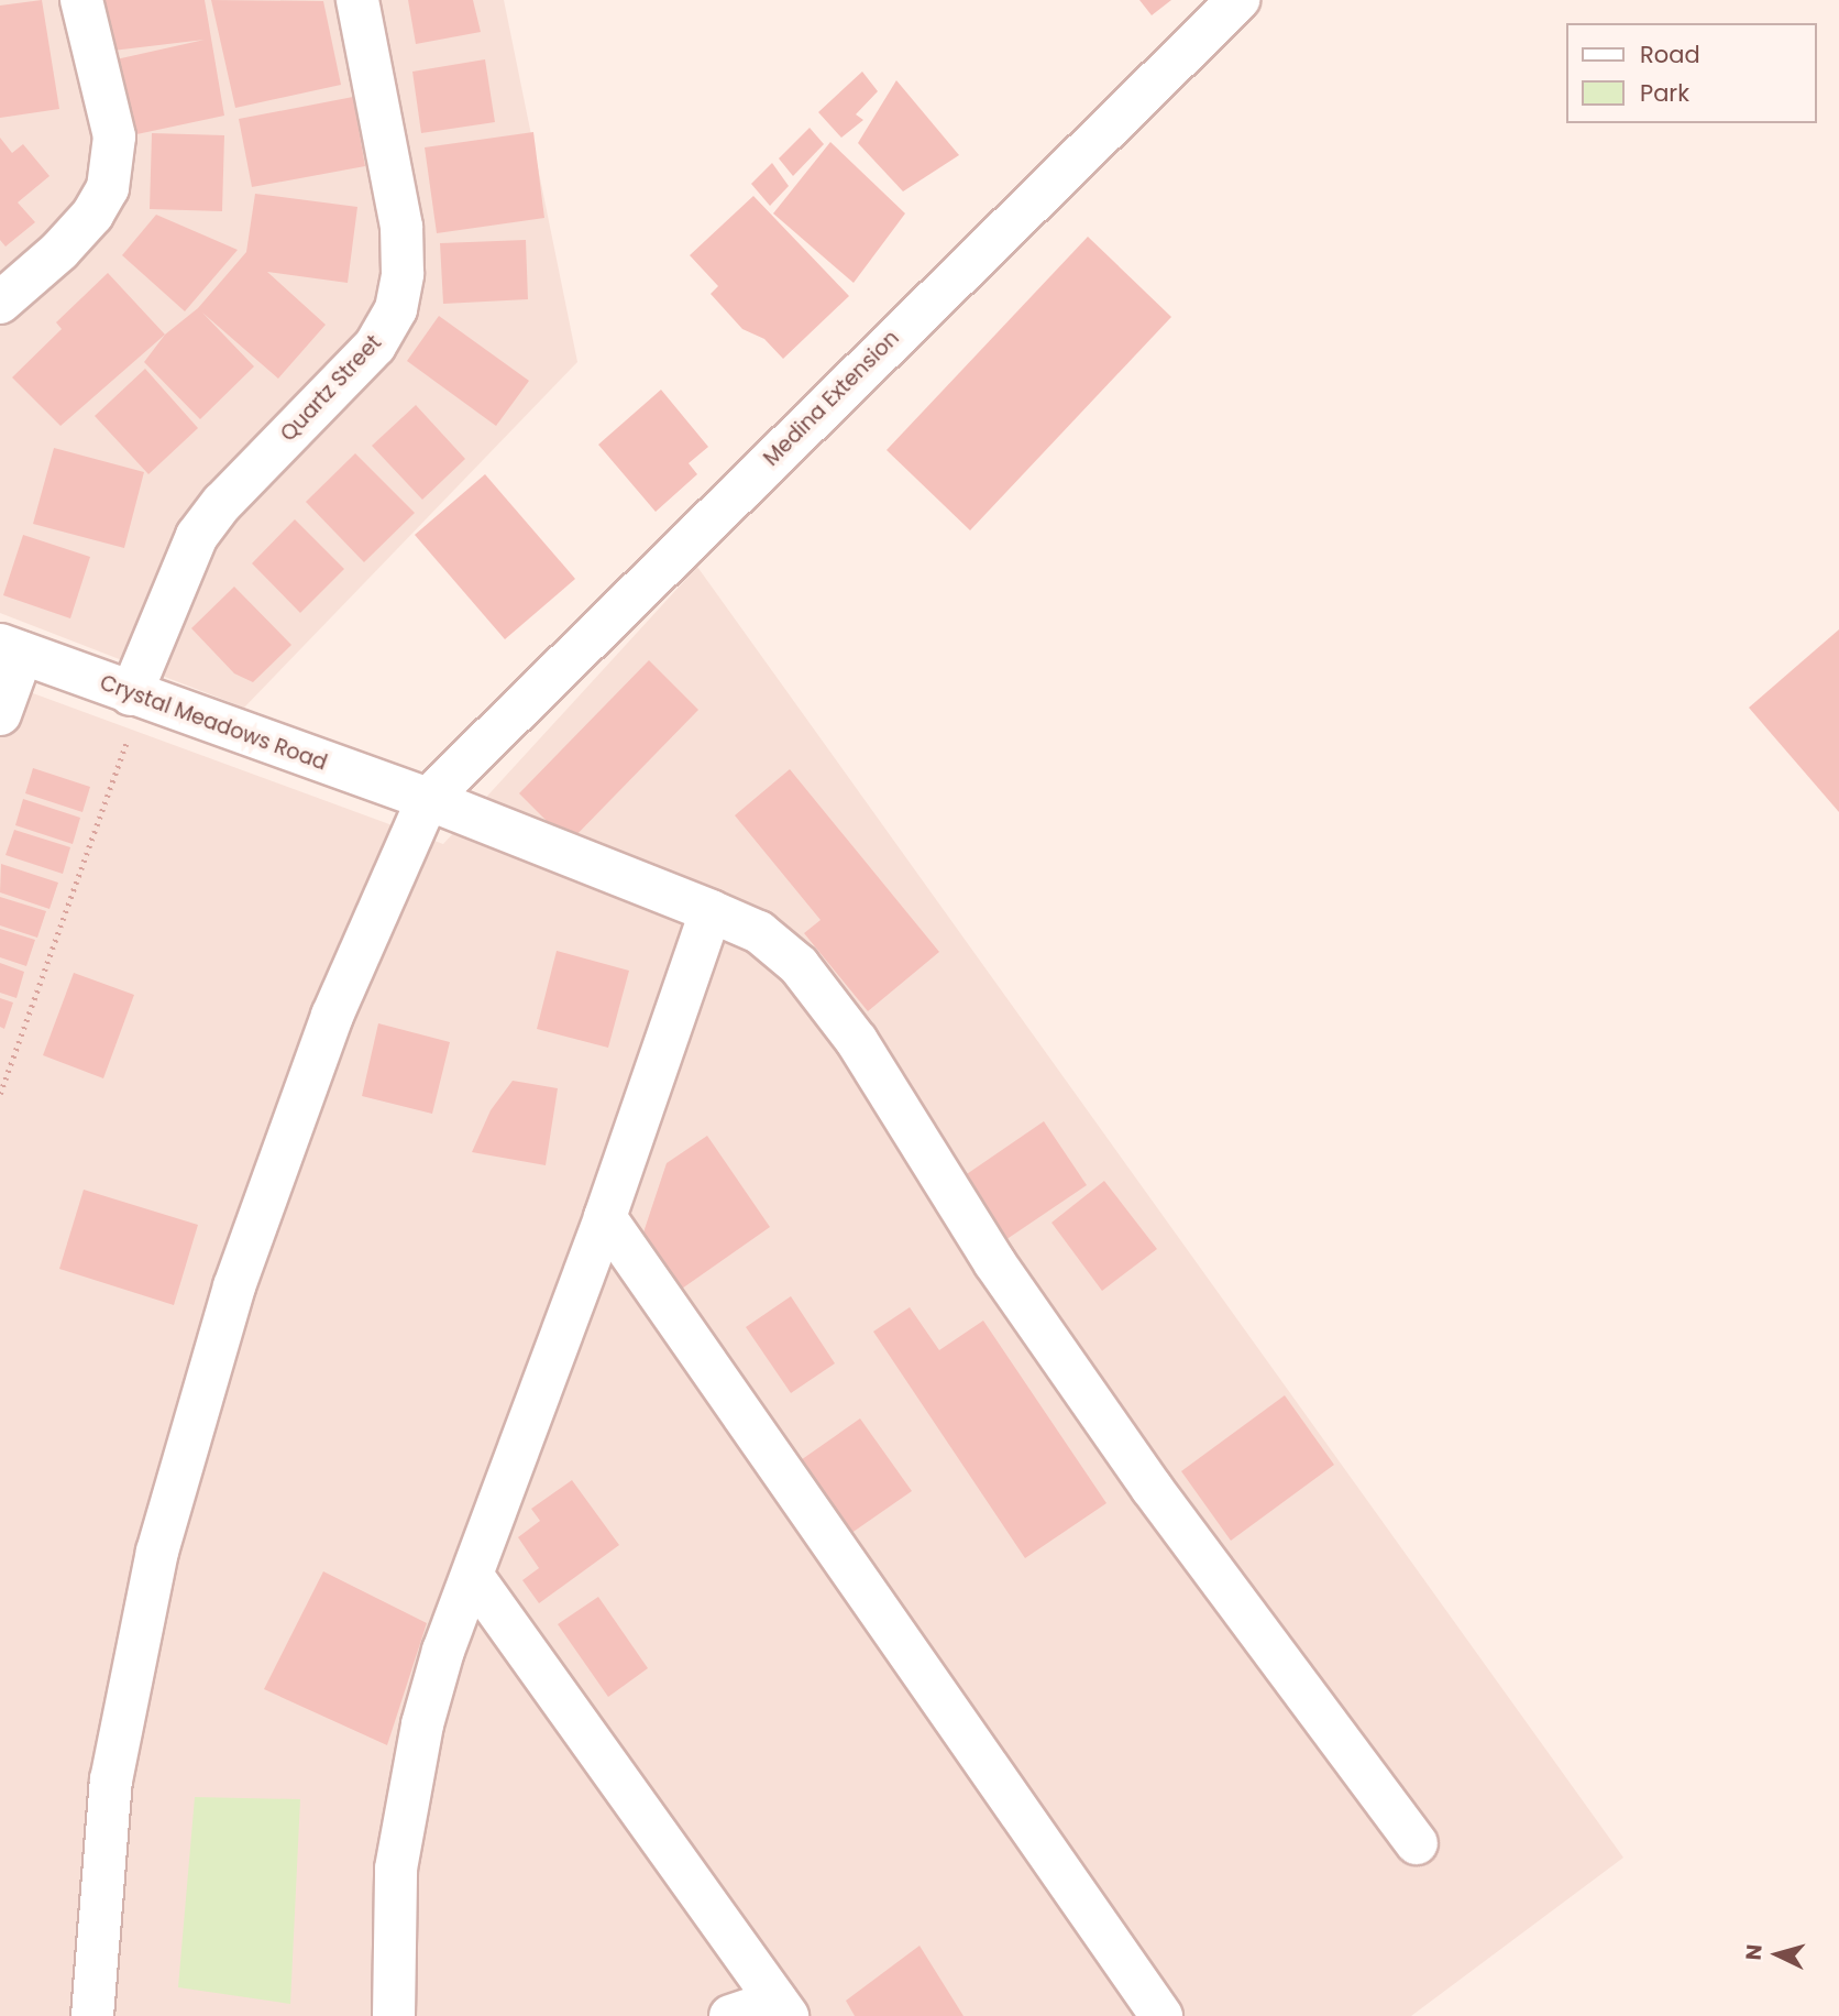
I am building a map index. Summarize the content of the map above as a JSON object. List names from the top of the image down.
{
  "streets": {
    "street": ["Quartz Street", "Medina Extension", "Crystal Meadows Road"]
  },
  "crossings": [
    ["Quartz Street", "Crystal Meadows Road"],
    ["Medina Extension", "Crystal Meadows Road"]
  ],
  "legend": ["Road", "Park"],
  "north": "left"
}
